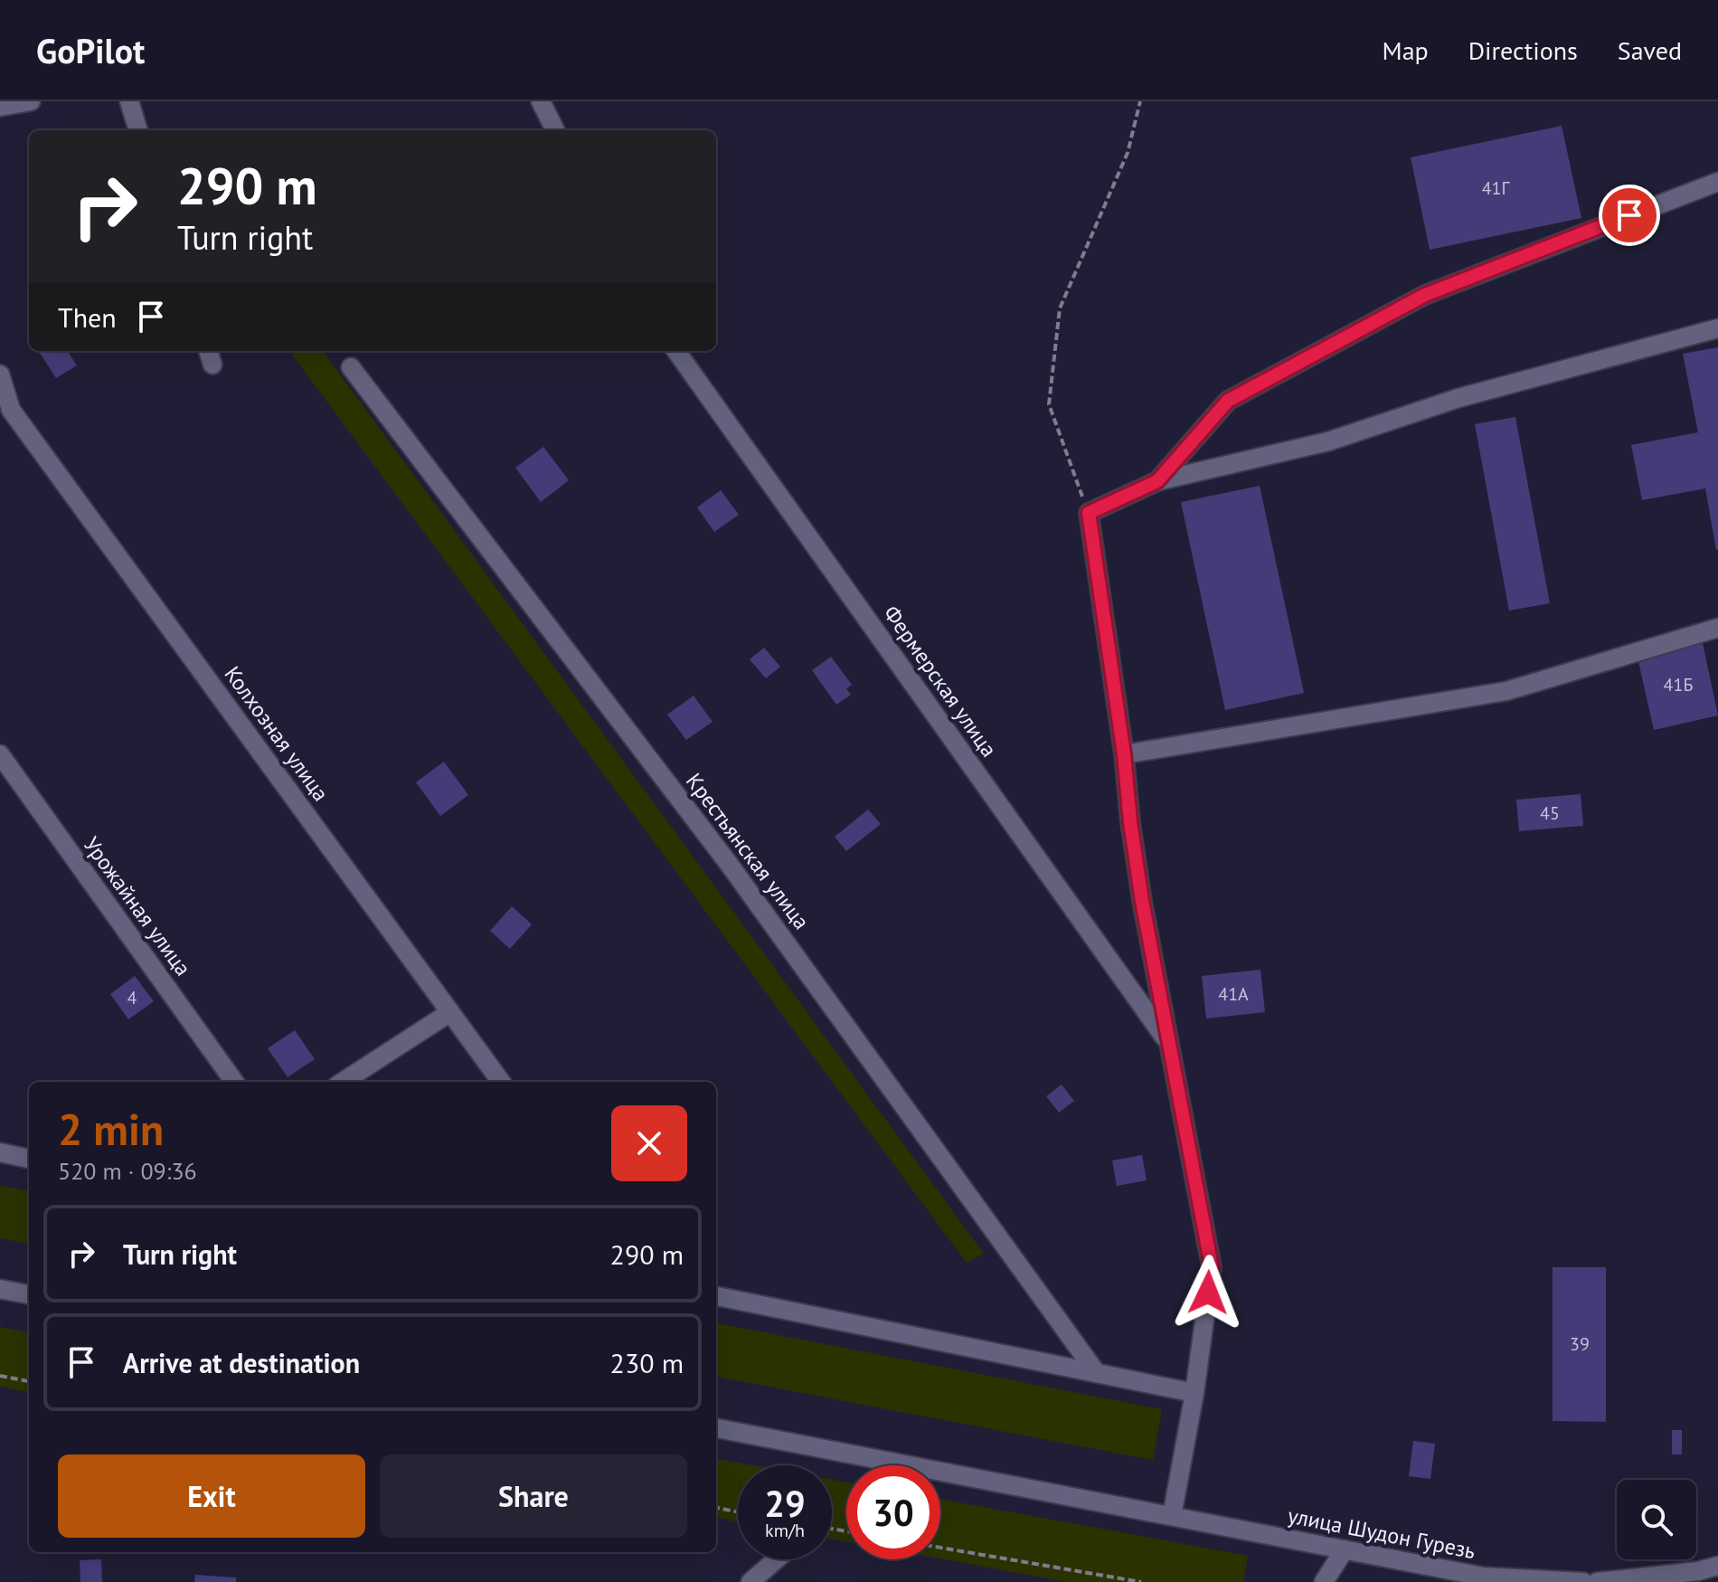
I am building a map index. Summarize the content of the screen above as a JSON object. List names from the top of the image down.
{
  "streets": {
    "street": [
      "Фермерская улица",
      "Колхозная улица",
      "Крестьянская улица",
      "Урожайная улица",
      "улица Шудон Гурезь"
    ]
  },
  "house_numbers": [
    "41Г",
    "41Б",
    "45",
    "41А",
    "4",
    "39"
  ],
  "page": {
    "header": "GoPilot",
    "nav": ["Map", "Directions", "Saved"],
    "turn": ["290 m", "Turn right"],
    "then": "Then",
    "heading": ["2 min", "520 m · 09:36"],
    "list": [
      {
        "name": "Turn right",
        "value": "290 m"
      },
      {
        "name": "Arrive at destination",
        "value": "230 m"
      }
    ],
    "buttons": ["Exit", "Share"],
    "speed": "29 km/h",
    "limit": "30"
  }
}
